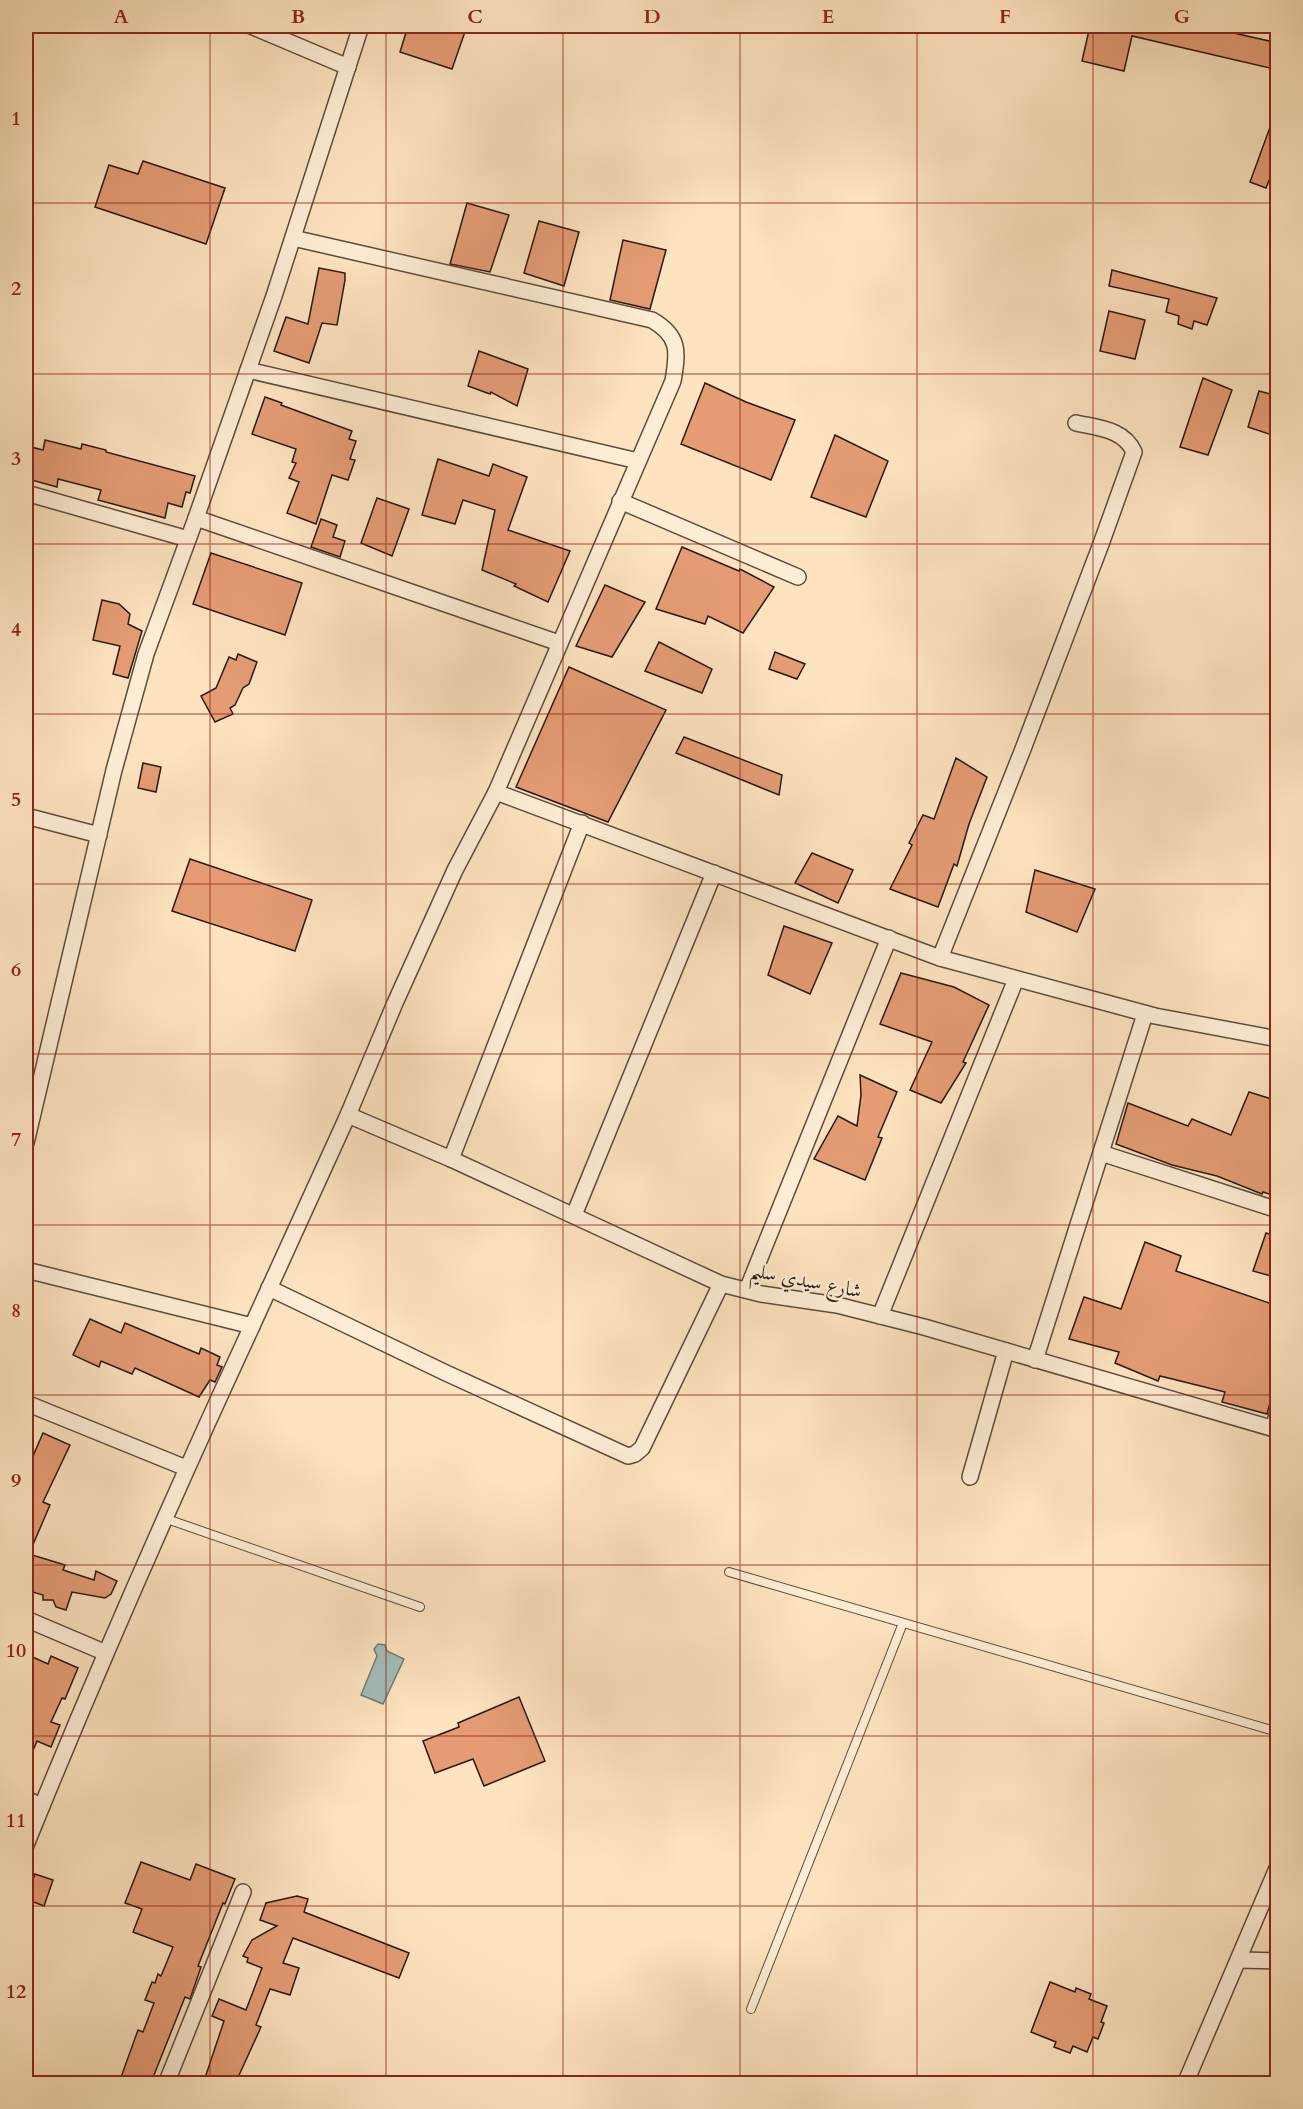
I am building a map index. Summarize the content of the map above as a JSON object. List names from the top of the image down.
{
  "streets": {
    "street": ["شارع سيدي سليم"]
  },
  "grid": {
    "columns": [
      "A",
      "B",
      "C",
      "D",
      "E",
      "F",
      "G"
    ],
    "rows": [
      "1",
      "2",
      "3",
      "4",
      "5",
      "6",
      "7",
      "8",
      "9",
      "10",
      "11",
      "12"
    ]
  }
}
